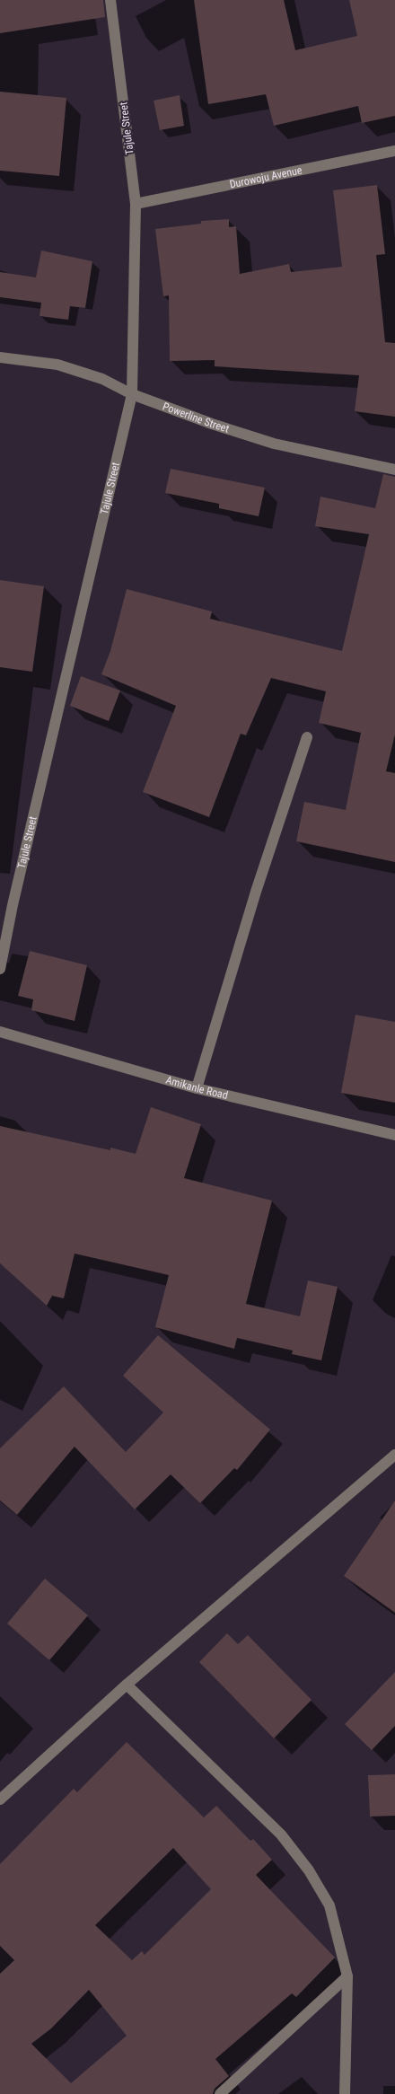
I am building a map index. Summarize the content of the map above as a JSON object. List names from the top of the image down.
{
  "streets": {
    "street": [
      "Tajule Street",
      "Durowoju Avenue",
      "Powerline Street",
      "Amikanle Road"
    ]
  },
  "crossings": [
    ["Tajule Street", "Durowoju Avenue"],
    ["Tajule Street", "Powerline Street"]
  ]
}
